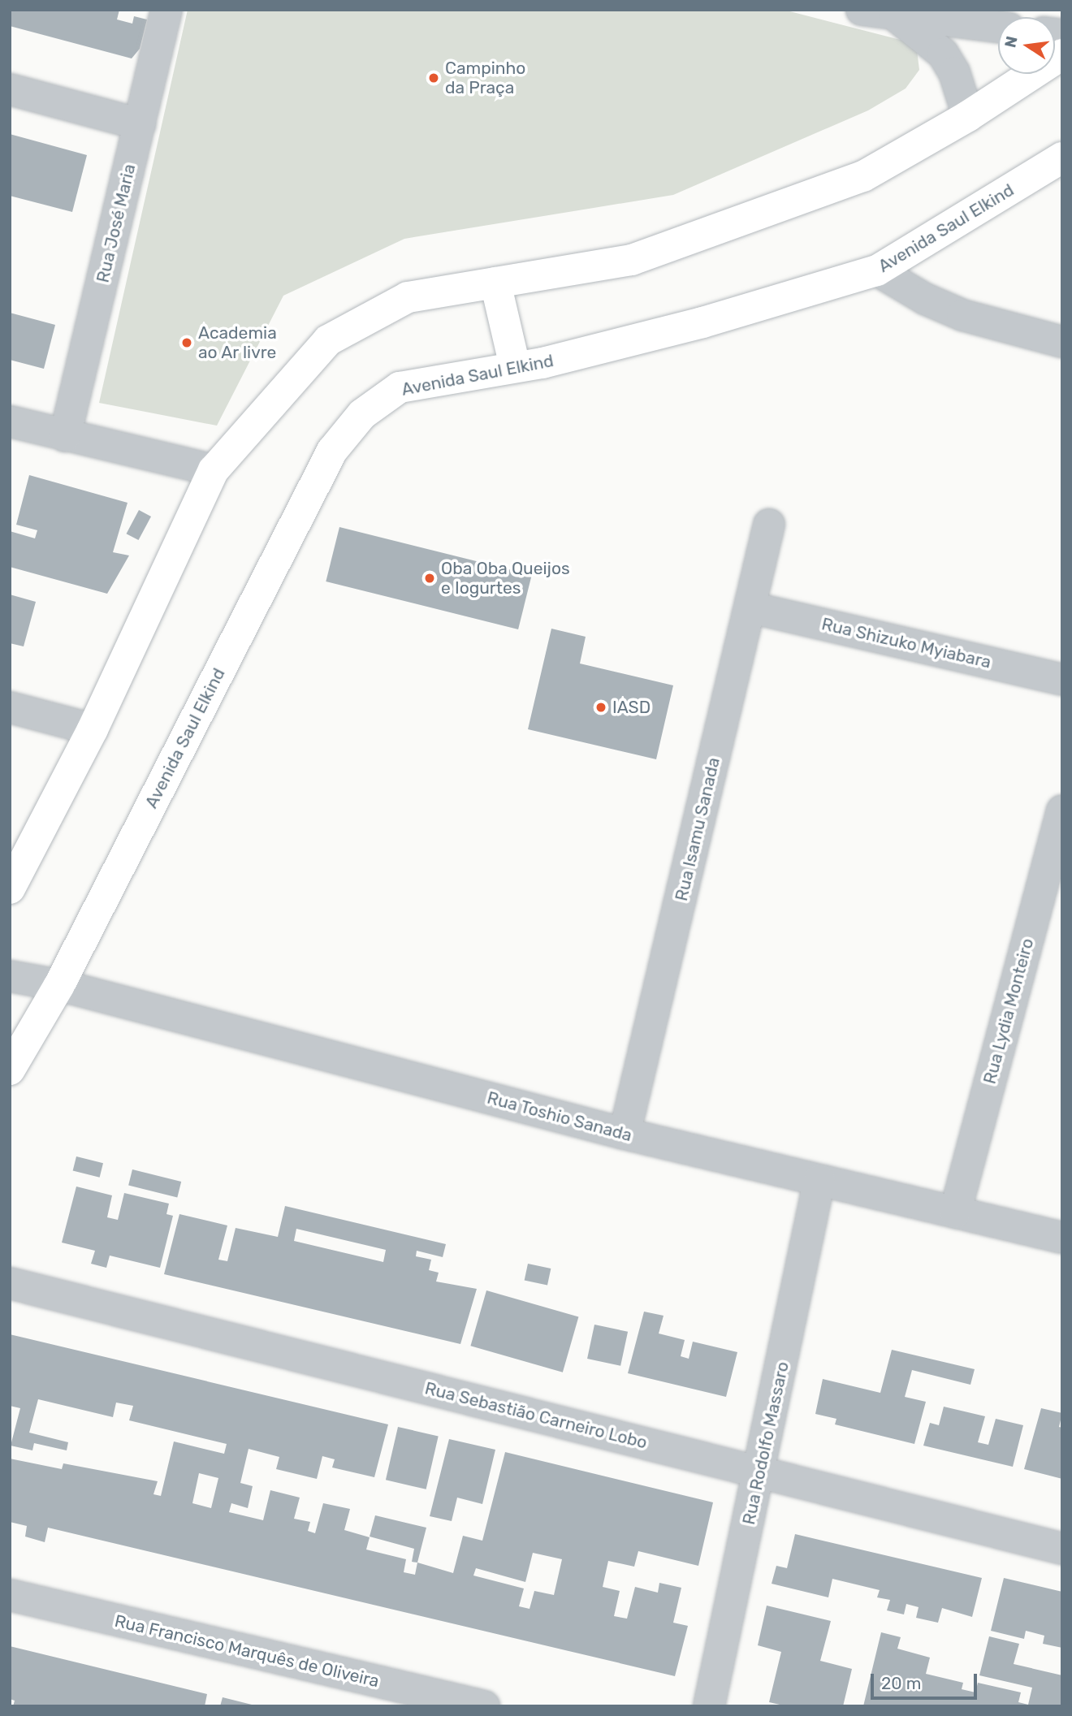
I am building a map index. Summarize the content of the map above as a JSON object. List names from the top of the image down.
{
  "streets": {
    "main road": ["Avenida Saul Elkind"],
    "street": [
      "Rua José Maria",
      "Rua Shizuko Myiabara",
      "Rua Isamu Sanada",
      "Rua Lydia Monteiro",
      "Rua Toshio Sanada",
      "Rua Sebastião Carneiro Lobo",
      "Rua Rodolfo Massaro",
      "Rua Francisco Marquês de Oliveira"
    ]
  },
  "crossings": [
    ["Avenida Saul Elkind", "Rua Toshio Sanada"],
    ["Rua Shizuko Myiabara", "Rua Isamu Sanada"],
    ["Rua Isamu Sanada", "Rua Toshio Sanada"],
    ["Rua Lydia Monteiro", "Rua Toshio Sanada"],
    ["Rua Toshio Sanada", "Rua Rodolfo Massaro"],
    ["Rua Sebastião Carneiro Lobo", "Rua Rodolfo Massaro"]
  ],
  "places": [
    "Campinho da Praça",
    "Academia ao Ar livre",
    "Oba Oba Queijos e Iogurtes",
    "IASD"
  ],
  "scale_bar": "20 m",
  "north": "left"
}
